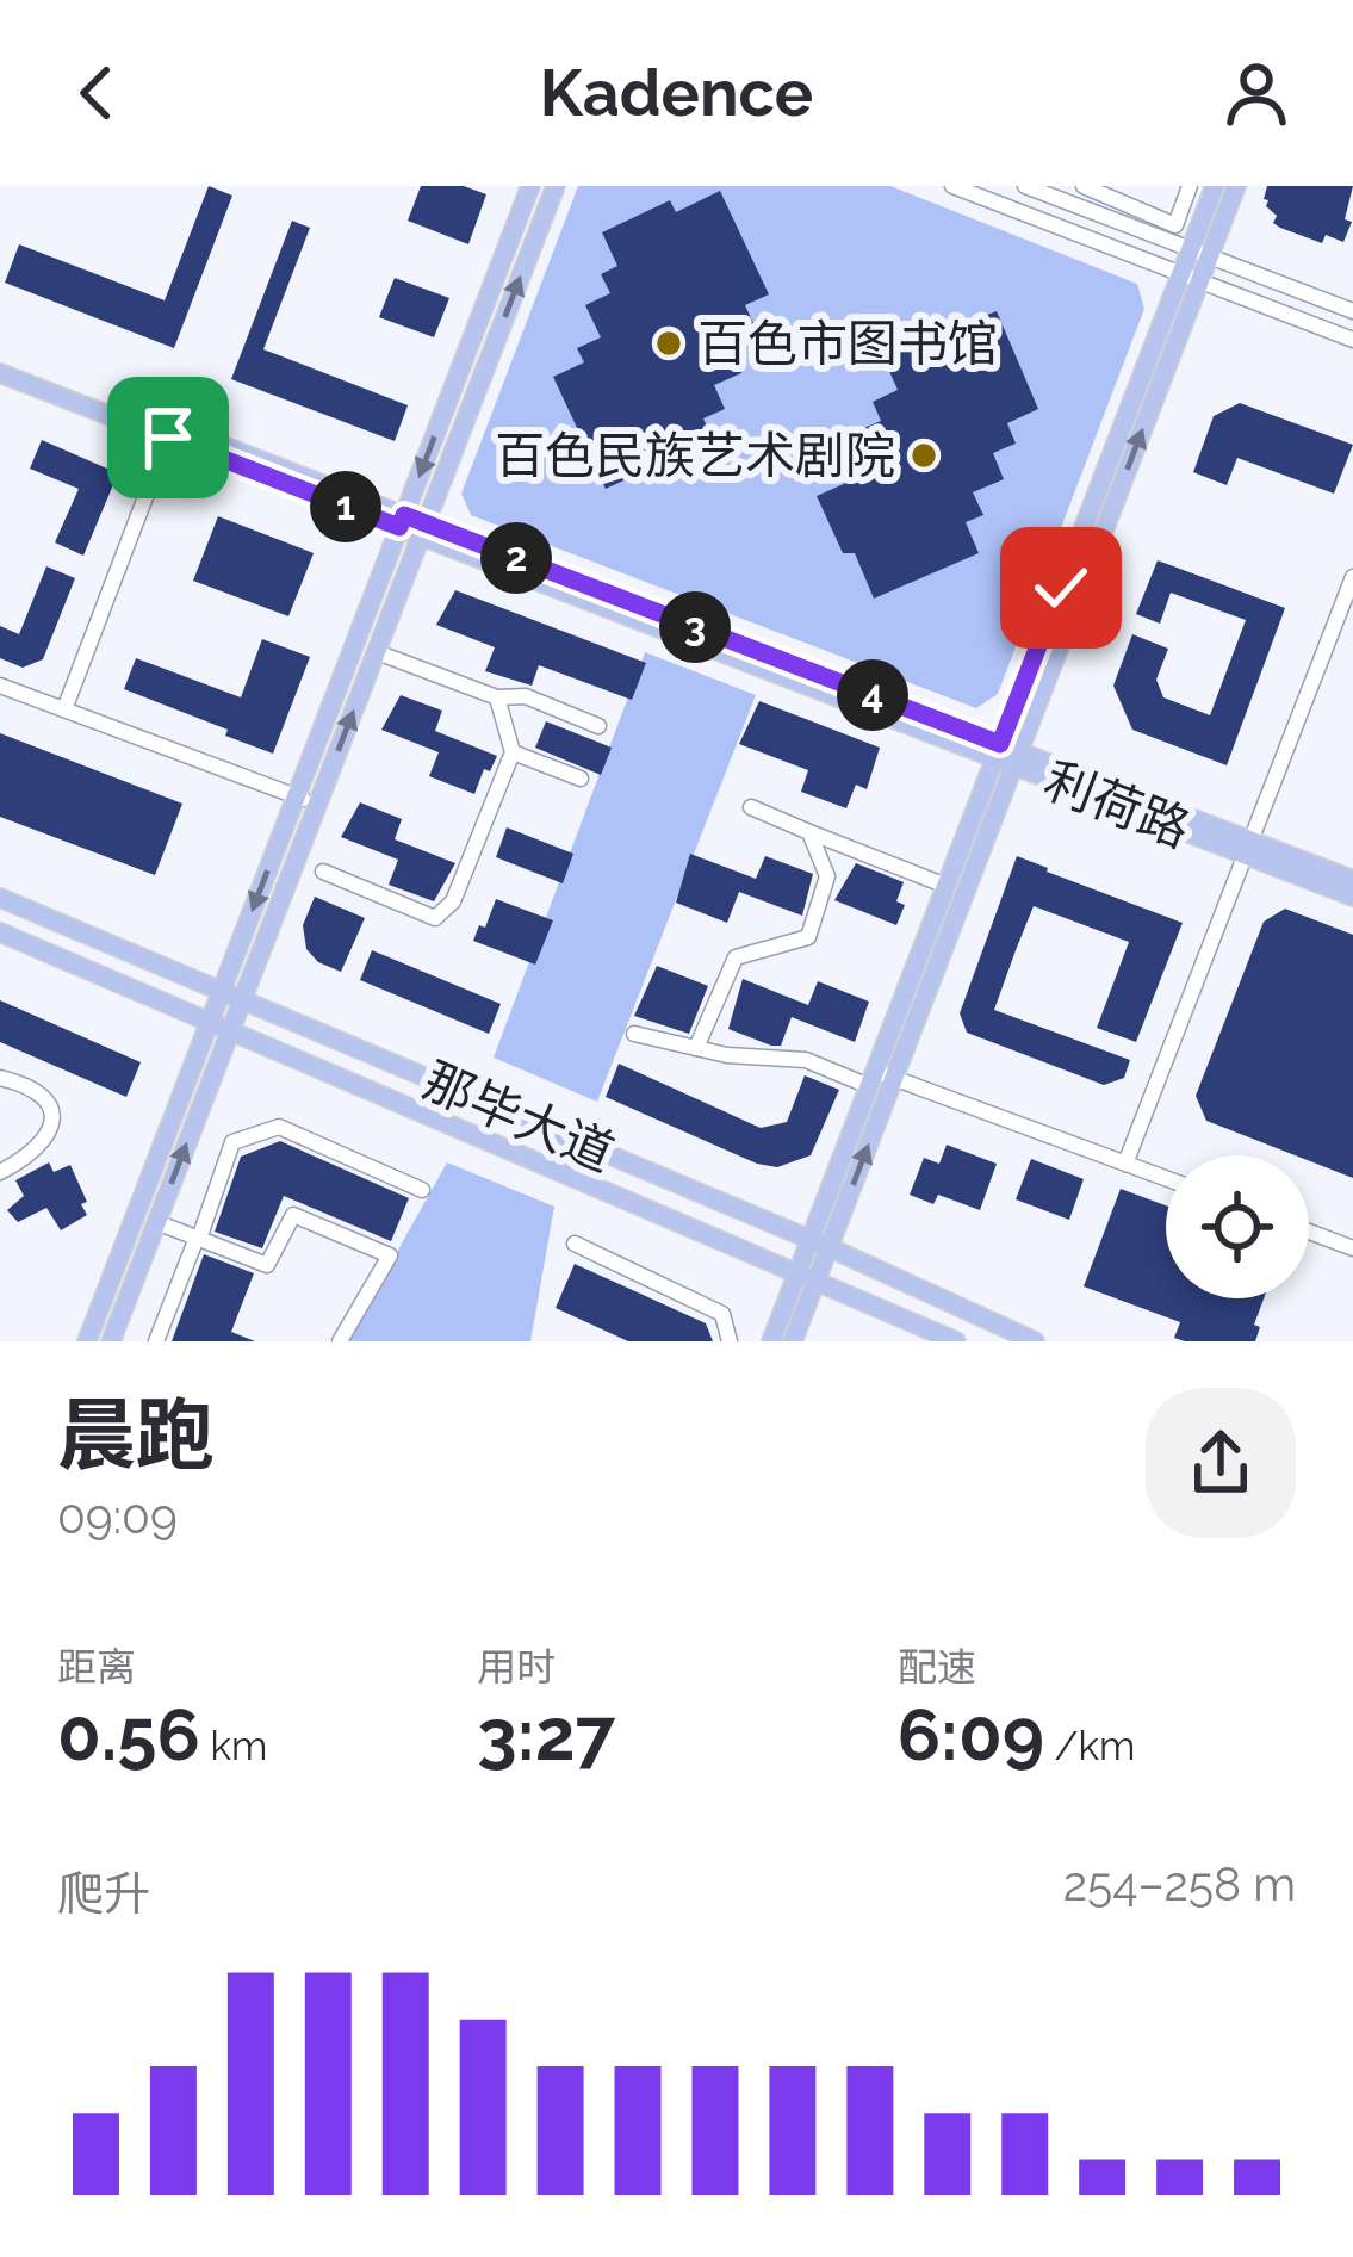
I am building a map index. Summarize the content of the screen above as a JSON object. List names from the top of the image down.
{
  "streets": {
    "main road": ["利荷路", "那毕大道"]
  },
  "places": ["百色市图书馆", "百色民族艺术剧院"],
  "page": {
    "header": "Kadence",
    "pins": [
      "1",
      "2",
      "3",
      "4"
    ],
    "heading": ["晨跑", "09:09"],
    "stats": [
      ["距离", "0.56 km"],
      ["用时", "3:27"],
      ["配速", "6:09 /km"]
    ],
    "chart": ["爬升", "254–258 m"]
  }
}
